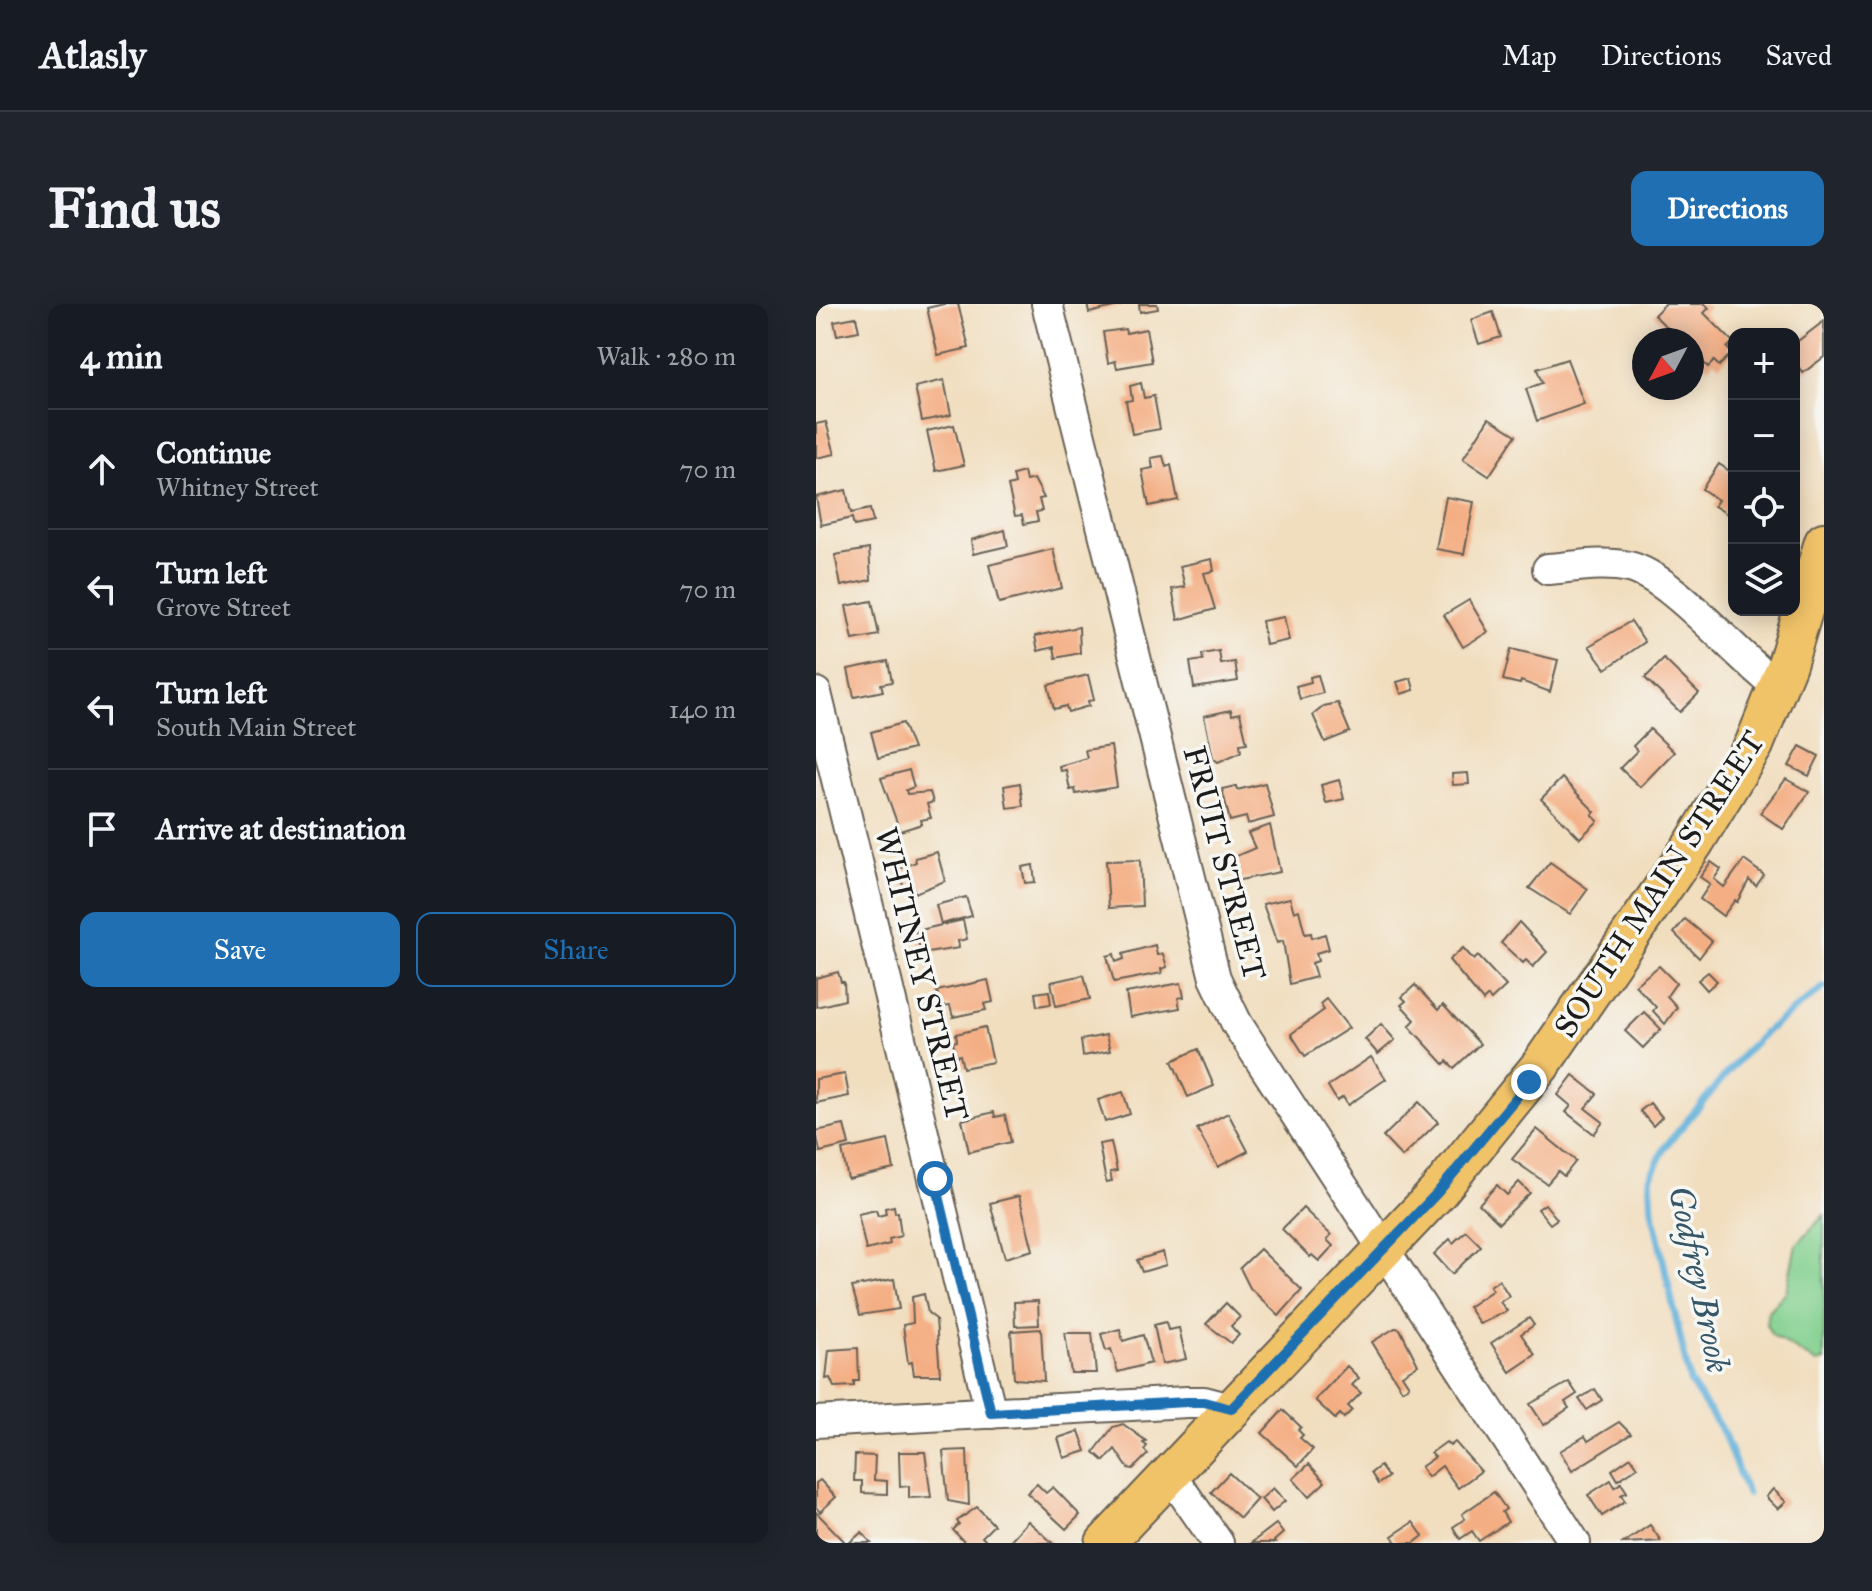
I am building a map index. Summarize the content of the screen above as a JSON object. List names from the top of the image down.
{
  "streets": {
    "main road": ["SOUTH MAIN STREET"],
    "street": ["FRUIT STREET", "WHITNEY STREET"]
  },
  "crossings": [
    ["FRUIT STREET", "SOUTH MAIN STREET"]
  ],
  "water": ["Godfrey Brook"],
  "north": "bottom left",
  "page": {
    "header": "Atlasly",
    "nav": ["Map", "Directions", "Saved"],
    "buttons": [
      "Directions",
      ["Save", "Share"]
    ],
    "title": "Find us",
    "heading": ["4 min", "Walk · 280 m"],
    "map_buttons": ["+", "−"],
    "list": [
      ["Continue", "Whitney Street", "70 m"],
      ["Turn left", "Grove Street", "70 m"],
      ["Turn left", "South Main Street", "140 m"],
      "Arrive at destination"
    ]
  }
}
